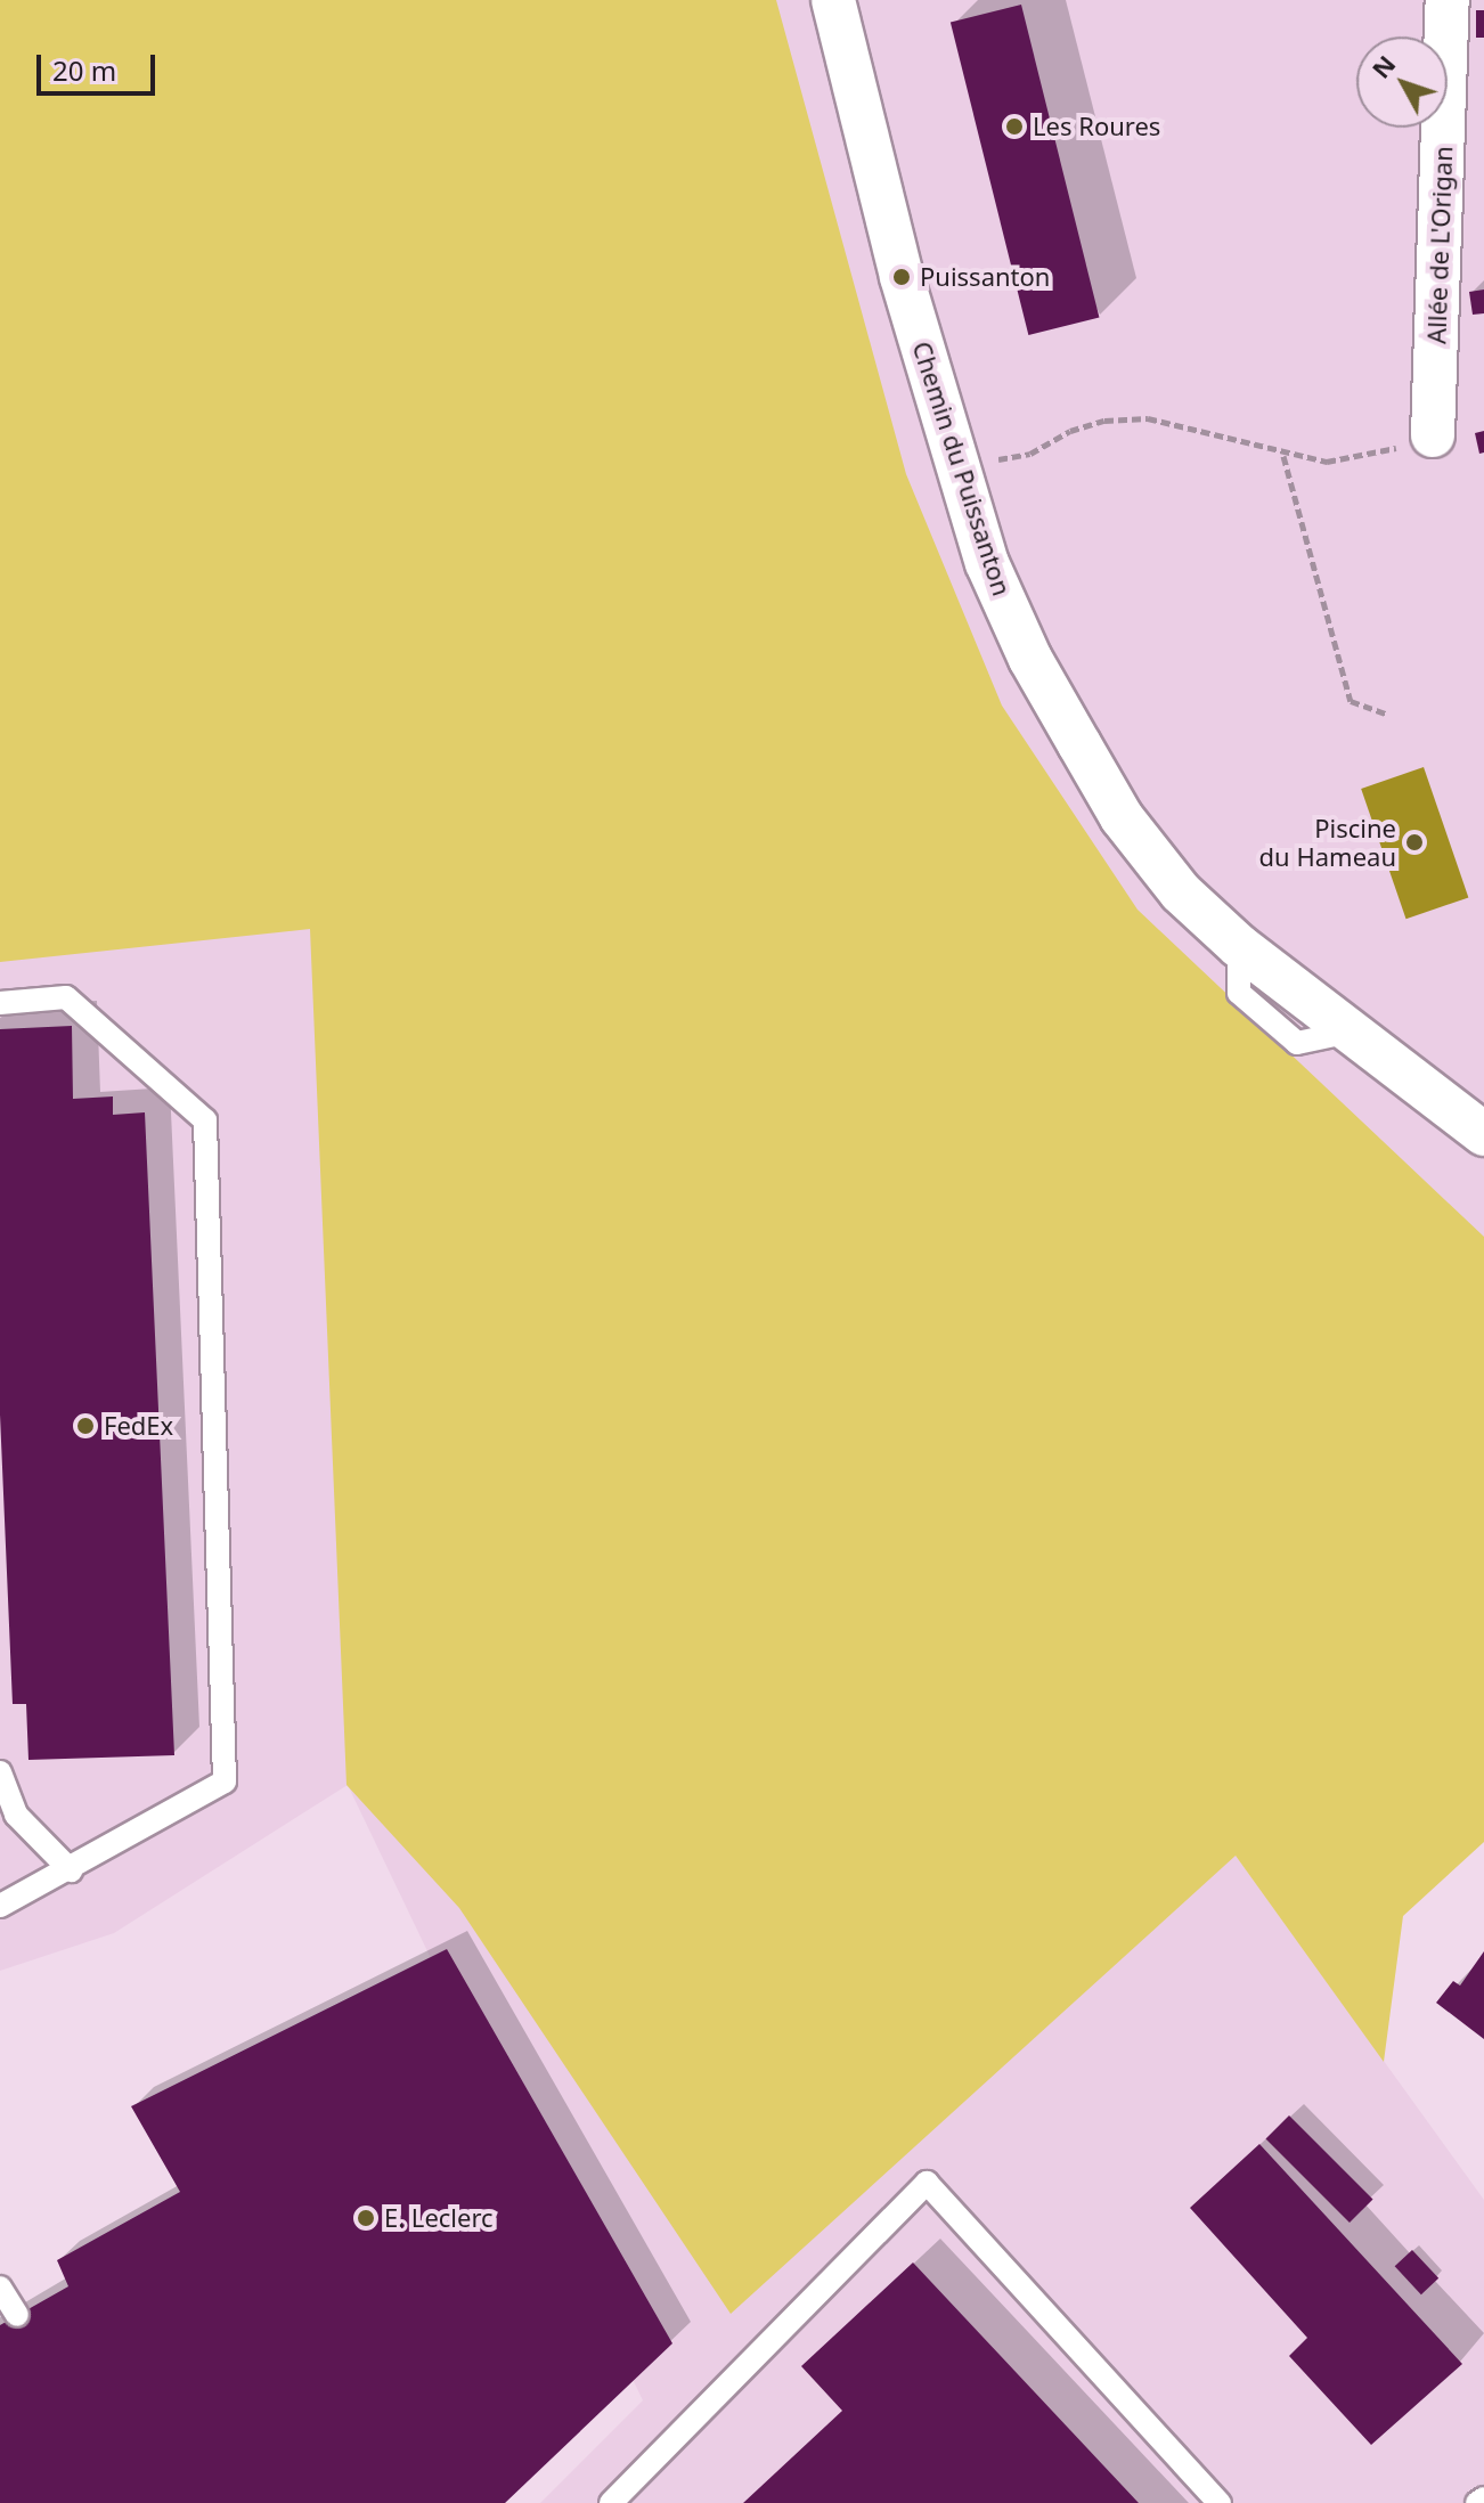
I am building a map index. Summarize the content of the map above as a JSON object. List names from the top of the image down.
{
  "streets": {
    "street": ["Allée de L'Origan", "Chemin du Puissanton"]
  },
  "places": [
    "Les Roures",
    "Puissanton",
    "Piscine du Hameau",
    "FedEx",
    "E. Leclerc"
  ],
  "scale_bar": "20 m",
  "north": "top left"
}
